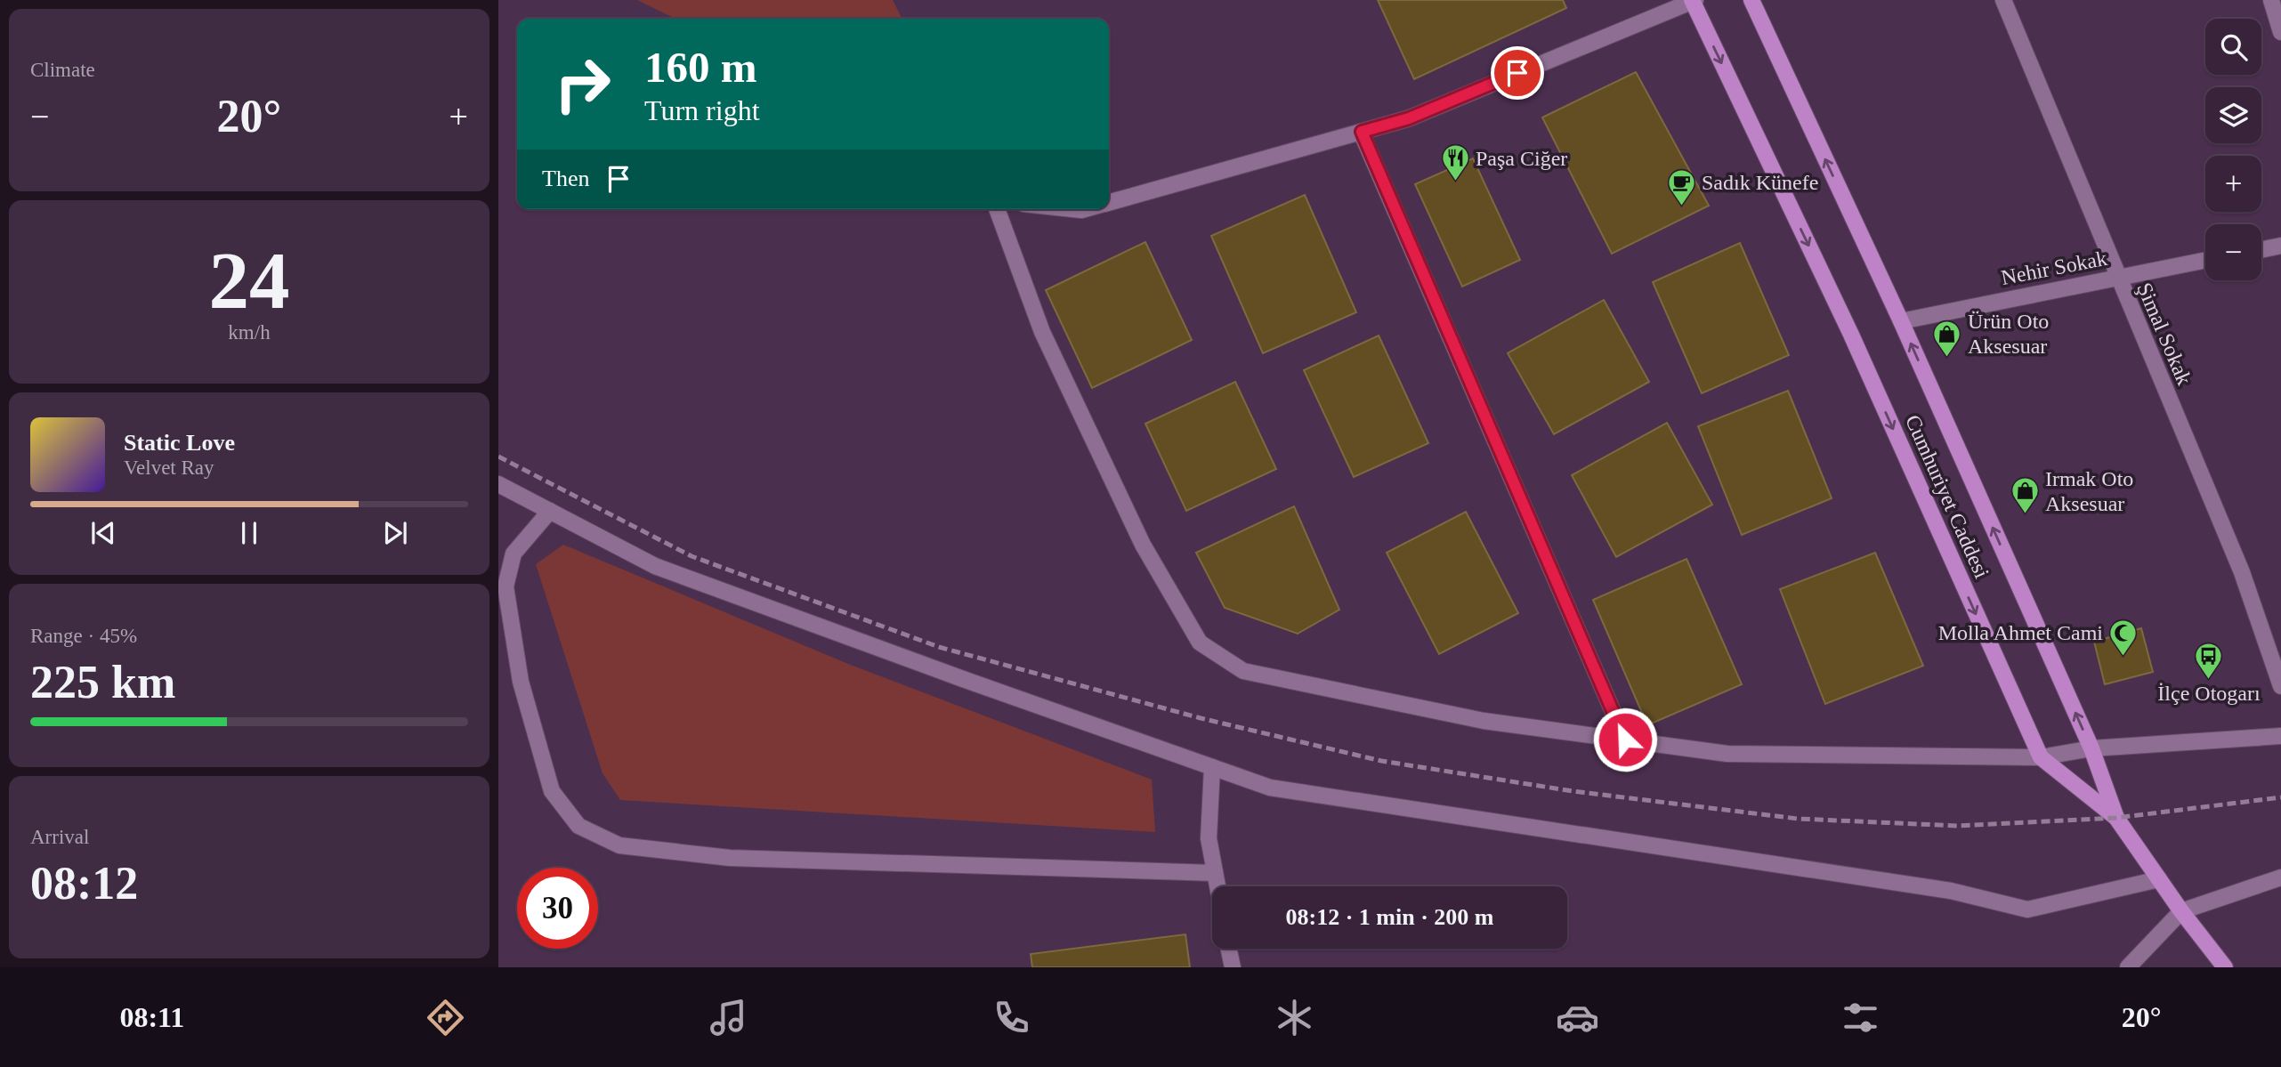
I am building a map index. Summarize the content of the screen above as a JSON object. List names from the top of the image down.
{
  "streets": {
    "main road": ["Cumhuriyet Caddesi"],
    "street": ["Nehir Sokak", "Şimal Sokak"]
  },
  "crossings": [
    ["Nehir Sokak", "Şimal Sokak"]
  ],
  "places": {
    "restaurant": ["Paşa Ciğer"],
    "cafe": ["Sadık Künefe"],
    "shop": ["Ürün Oto Aksesuar", "Irmak Oto Aksesuar"],
    "mosque": ["Molla Ahmet Cami"],
    "bus stop": ["İlçe Otogarı"]
  },
  "page": {
    "tile": [
      "Climate",
      ["24", "km/h"],
      ["Range · 45%", "225 km"],
      ["Arrival", "08:12"]
    ],
    "map_buttons": ["+", "−"],
    "turn": ["160 m", "Turn right"],
    "heat": ["−", "20°", "+"],
    "then": "Then",
    "song": ["Static Love", "Velvet Ray"],
    "limit": "30",
    "trip": "08:12 · 1 min · 200 m",
    "tabs": ["08:11", "20°"]
  }
}
